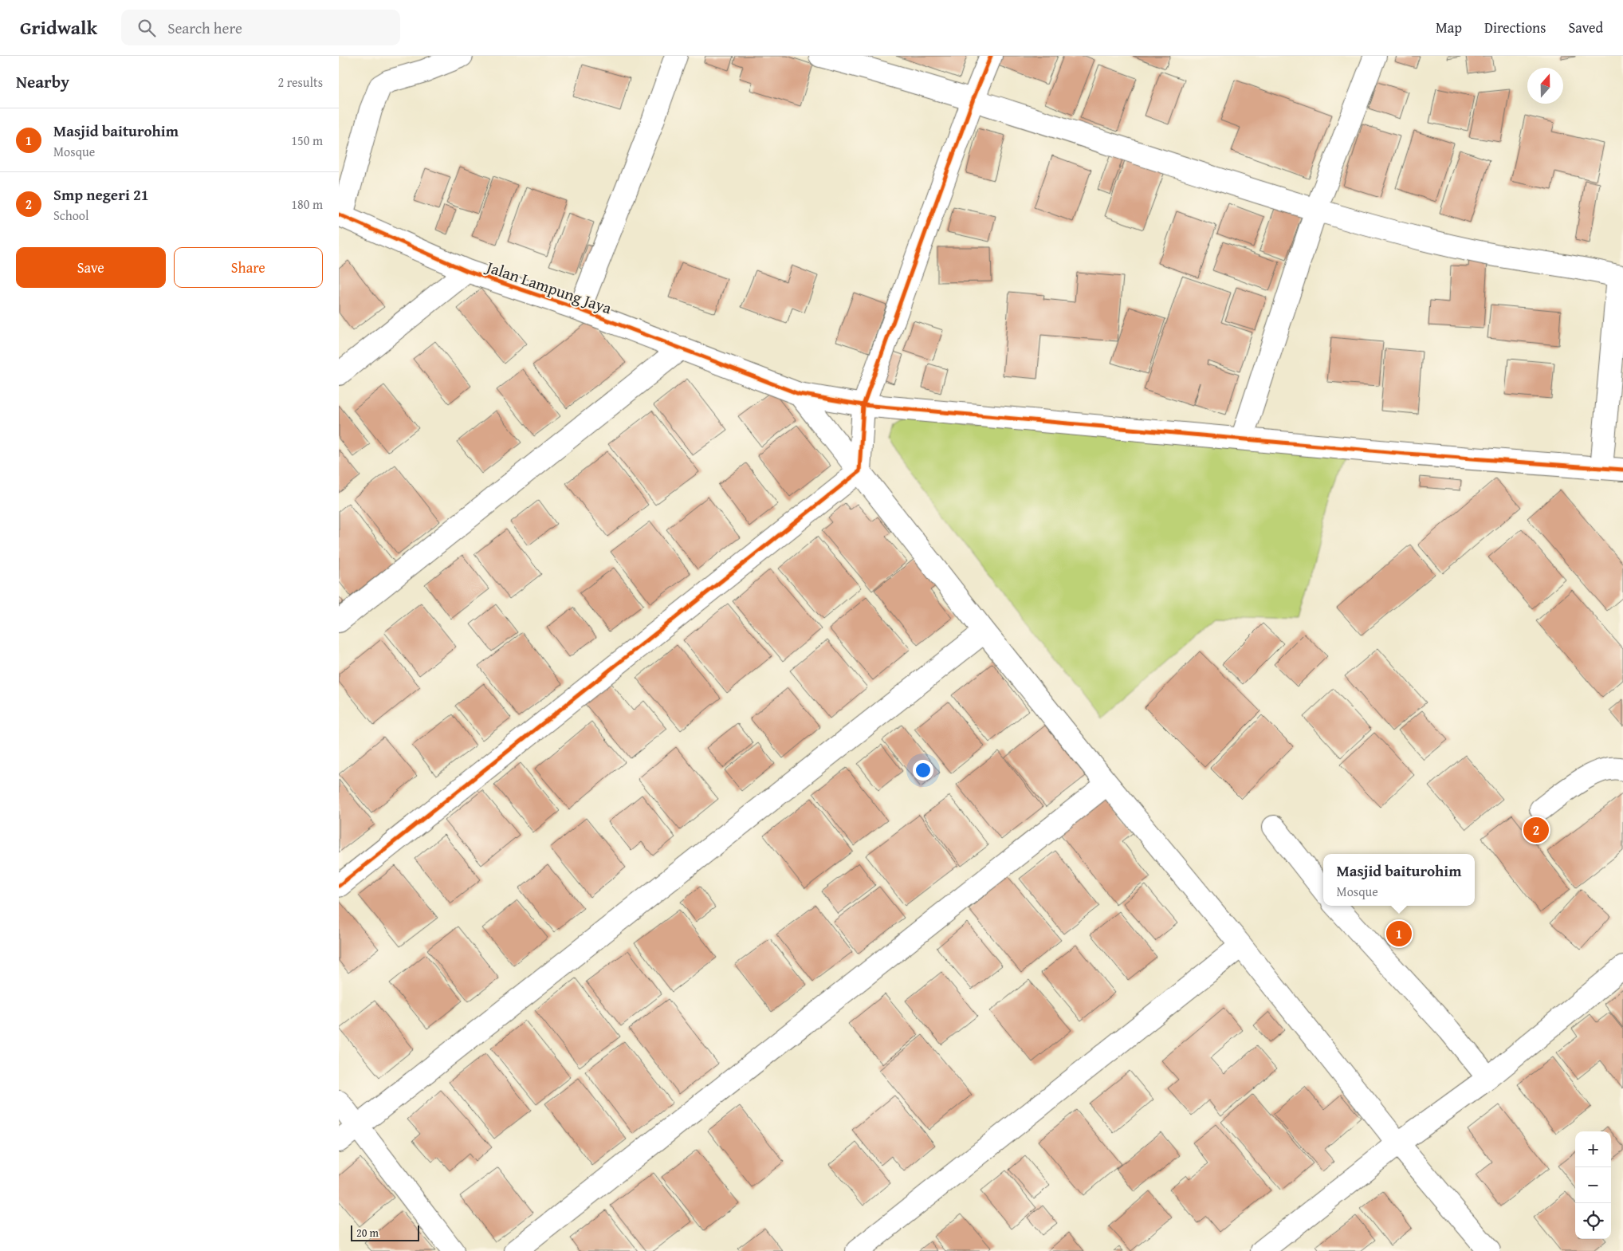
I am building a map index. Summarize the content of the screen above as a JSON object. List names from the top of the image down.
{
  "streets": {
    "street": ["Jalan Lampung Jaya"]
  },
  "scale_bar": "20 m",
  "north": "top",
  "page": {
    "header": "Gridwalk",
    "search": "Search here",
    "nav": ["Map", "Directions", "Saved"],
    "heading": ["Nearby", "2 results"],
    "list": [
      {
        "mark": "1",
        "name": "Masjid baiturohim",
        "note": "Mosque",
        "value": "150 m"
      },
      {
        "mark": "2",
        "name": "Smp negeri 21",
        "note": "School",
        "value": "180 m"
      }
    ],
    "buttons": ["Save", "Share"],
    "pins": ["2", "1"],
    "popup": ["Masjid baiturohim", "Mosque"],
    "map_buttons": ["+", "−"],
    "scale": "20 m"
  }
}
